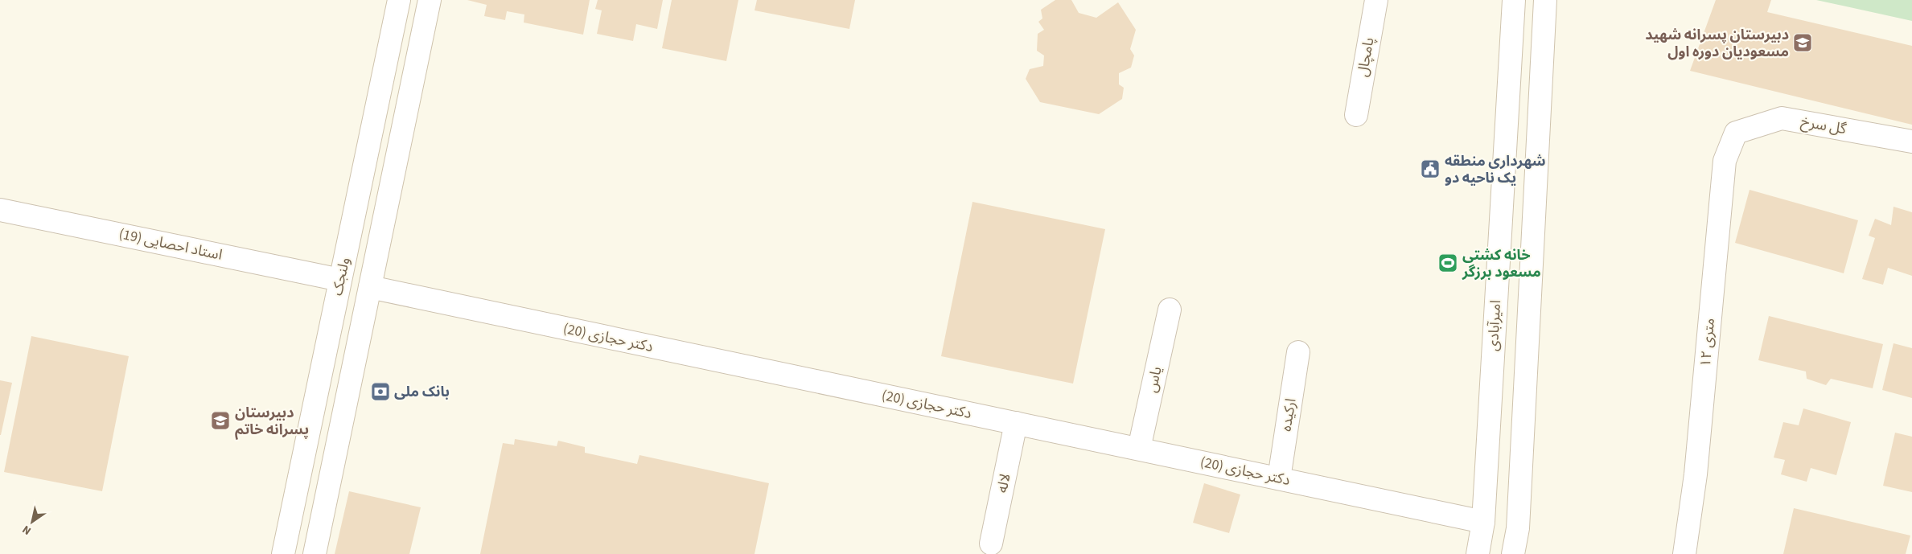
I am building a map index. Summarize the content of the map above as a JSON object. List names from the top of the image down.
{
  "streets": {
    "street": [
      "پامچال",
      "گل سرخ",
      "استاد احصایی (19)",
      "ولنجک",
      "امیرآبادی",
      "دکتر حجازی (20)",
      "۱۲ متری",
      "یاس",
      "ارکیده",
      "لاله"
    ]
  },
  "crossings": [
    ["گل سرخ", "۱۲ متری"],
    ["استاد احصایی (19)", "ولنجک"],
    ["استاد احصایی (19)", "دکتر حجازی (20)"],
    ["امیرآبادی", "دکتر حجازی (20)"],
    ["دکتر حجازی (20)", "یاس"],
    ["دکتر حجازی (20)", "ارکیده"],
    ["دکتر حجازی (20)", "لاله"]
  ],
  "places": {
    "school or university": ["دبیرستان پسرانه شهید مسعودیان دوره اول", "دبیرستان پسرانه خاتم"],
    "public building": ["شهرداری منطقه یک ناحیه دو"],
    "sports": ["خانه کشتی مسعود برزگر"],
    "bank": ["بانک ملی"]
  },
  "north": "bottom left"
}
